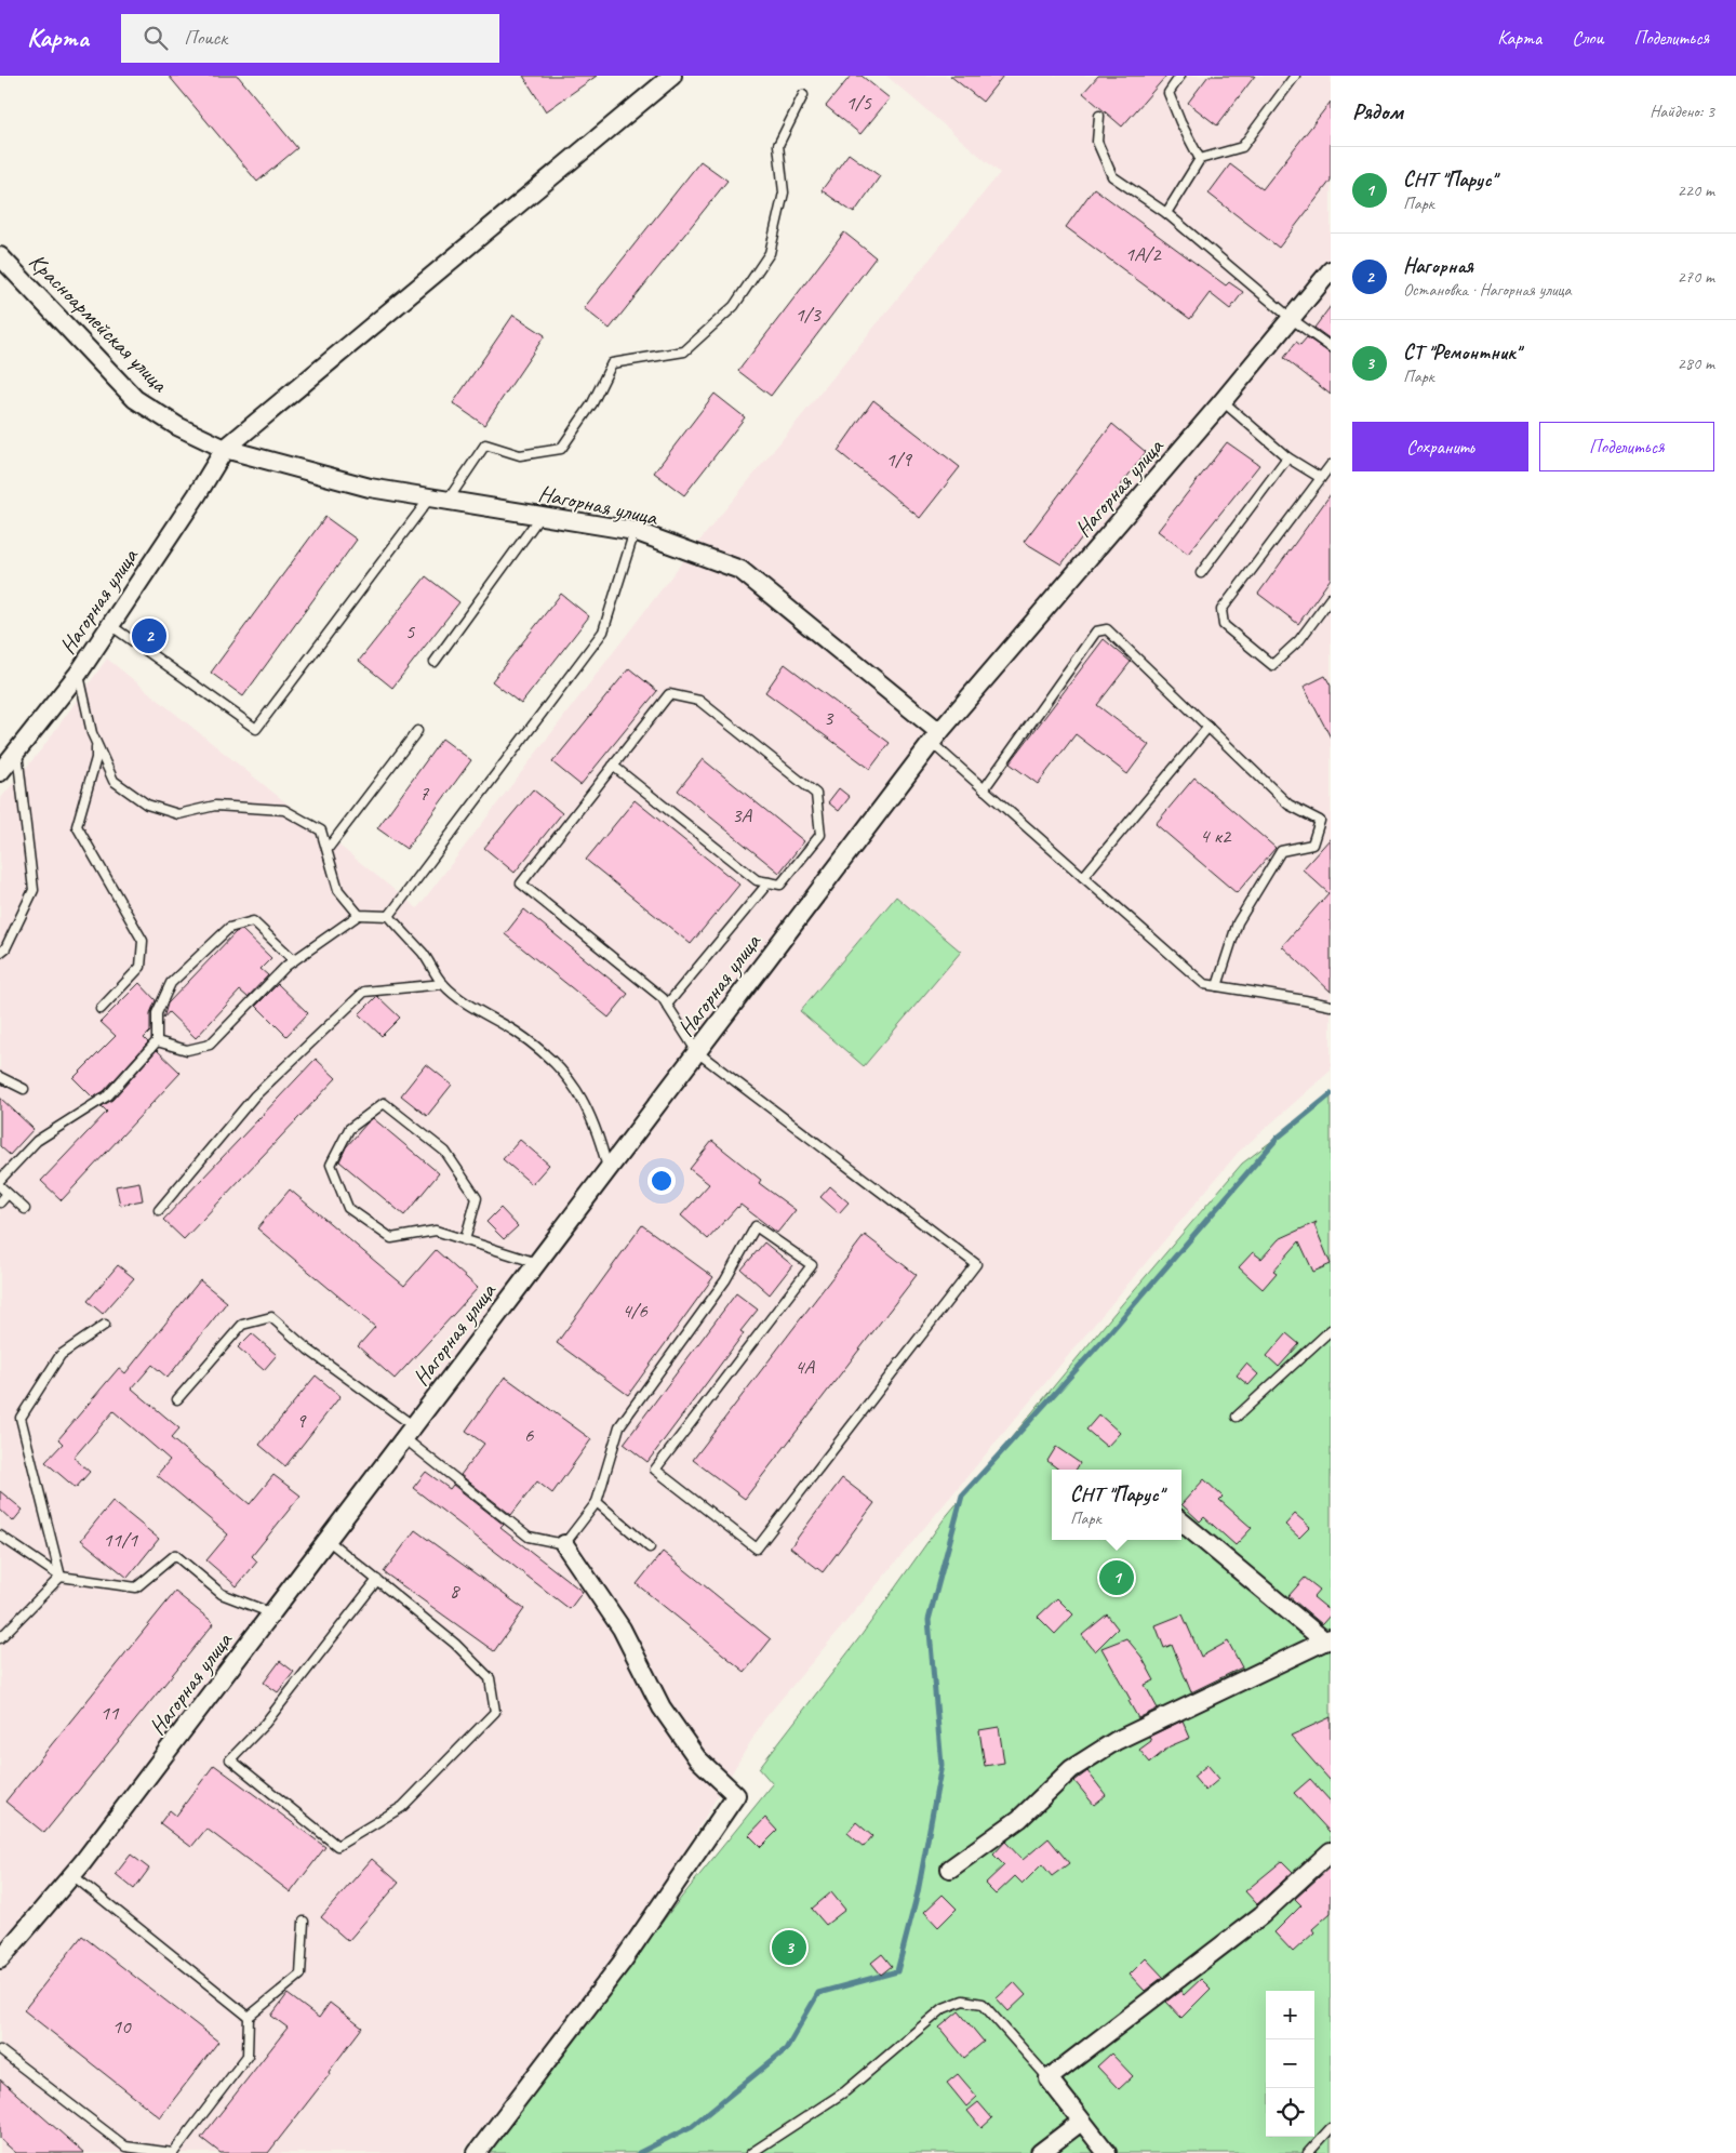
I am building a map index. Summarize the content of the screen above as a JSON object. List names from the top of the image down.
{
  "streets": {
    "street": ["Красноармейская улица", "Нагорная улица"]
  },
  "crossings": [
    ["Красноармейская улица", "Нагорная улица"]
  ],
  "house_numbers": [
    "1/5",
    "1А/2",
    "1/3",
    "1/9",
    "5",
    "3",
    "7",
    "3А",
    "4 к2",
    "4/6",
    "4А",
    "9",
    "6",
    "11/1",
    "8",
    "11",
    "10"
  ],
  "page": {
    "header": "Карта",
    "search": "Поиск",
    "nav": ["Карта", "Слои", "Поделиться"],
    "heading": ["Рядом", "Найдено: 3"],
    "list": [
      {
        "mark": "1",
        "name": "СНТ \"Парус\"",
        "note": "Парк",
        "value": "220 m"
      },
      {
        "mark": "2",
        "name": "Нагорная",
        "note": "Остановка · Нагорная улица",
        "value": "270 m"
      },
      {
        "mark": "3",
        "name": "СТ \"Ремонтник\"",
        "note": "Парк",
        "value": "280 m"
      }
    ],
    "buttons": ["Сохранить", "Поделиться"],
    "pins": ["2", "1", "3"],
    "popup": ["СНТ \"Парус\"", "Парк"],
    "map_buttons": ["+", "−"]
  }
}
